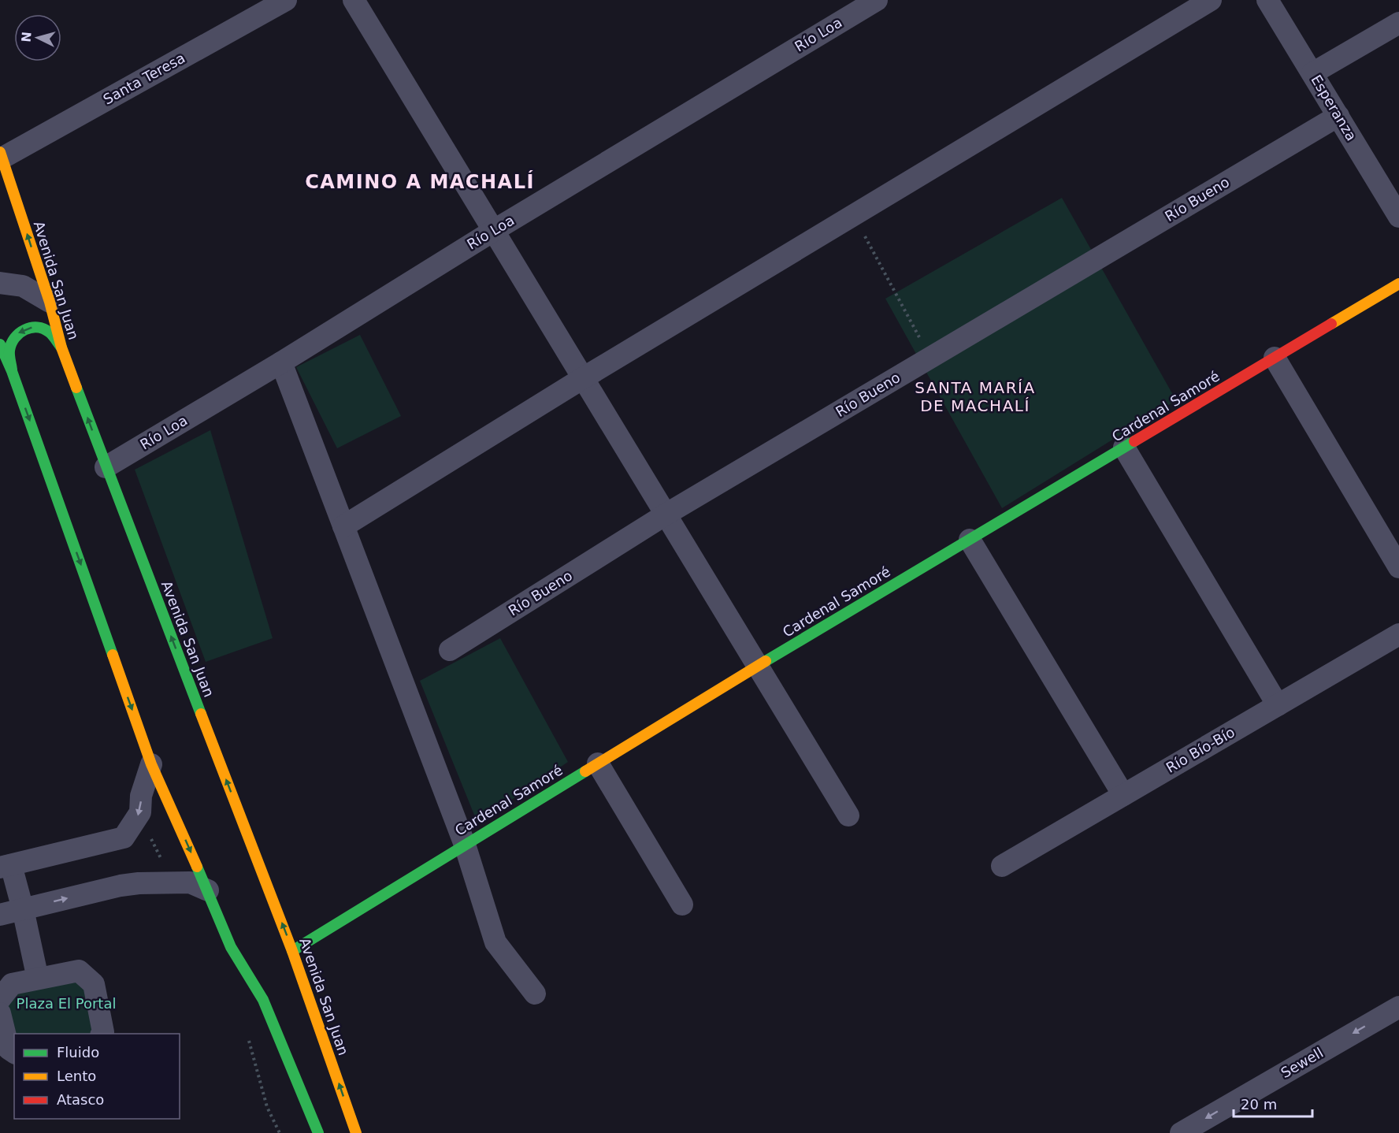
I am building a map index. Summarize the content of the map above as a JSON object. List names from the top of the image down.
{
  "streets": {
    "main road": ["Avenida San Juan", "Cardenal Samoré"],
    "street": [
      "Río Loa",
      "Santa Teresa",
      "Esperanza",
      "Río Bueno",
      "Río Bío-Bío",
      "Sewell"
    ]
  },
  "crossings": [
    ["Río Loa", "Avenida San Juan"],
    ["Santa Teresa", "Avenida San Juan"],
    ["Esperanza", "Río Bueno"],
    ["Avenida San Juan", "Cardenal Samoré"]
  ],
  "one_way": ["Sewell"],
  "districts": ["CAMINO A MACHALÍ", "SANTA MARÍA DE MACHALÍ"],
  "parks": ["Plaza El Portal"],
  "legend": ["Fluido", "Lento", "Atasco"],
  "scale_bar": "20 m",
  "north": "left"
}
